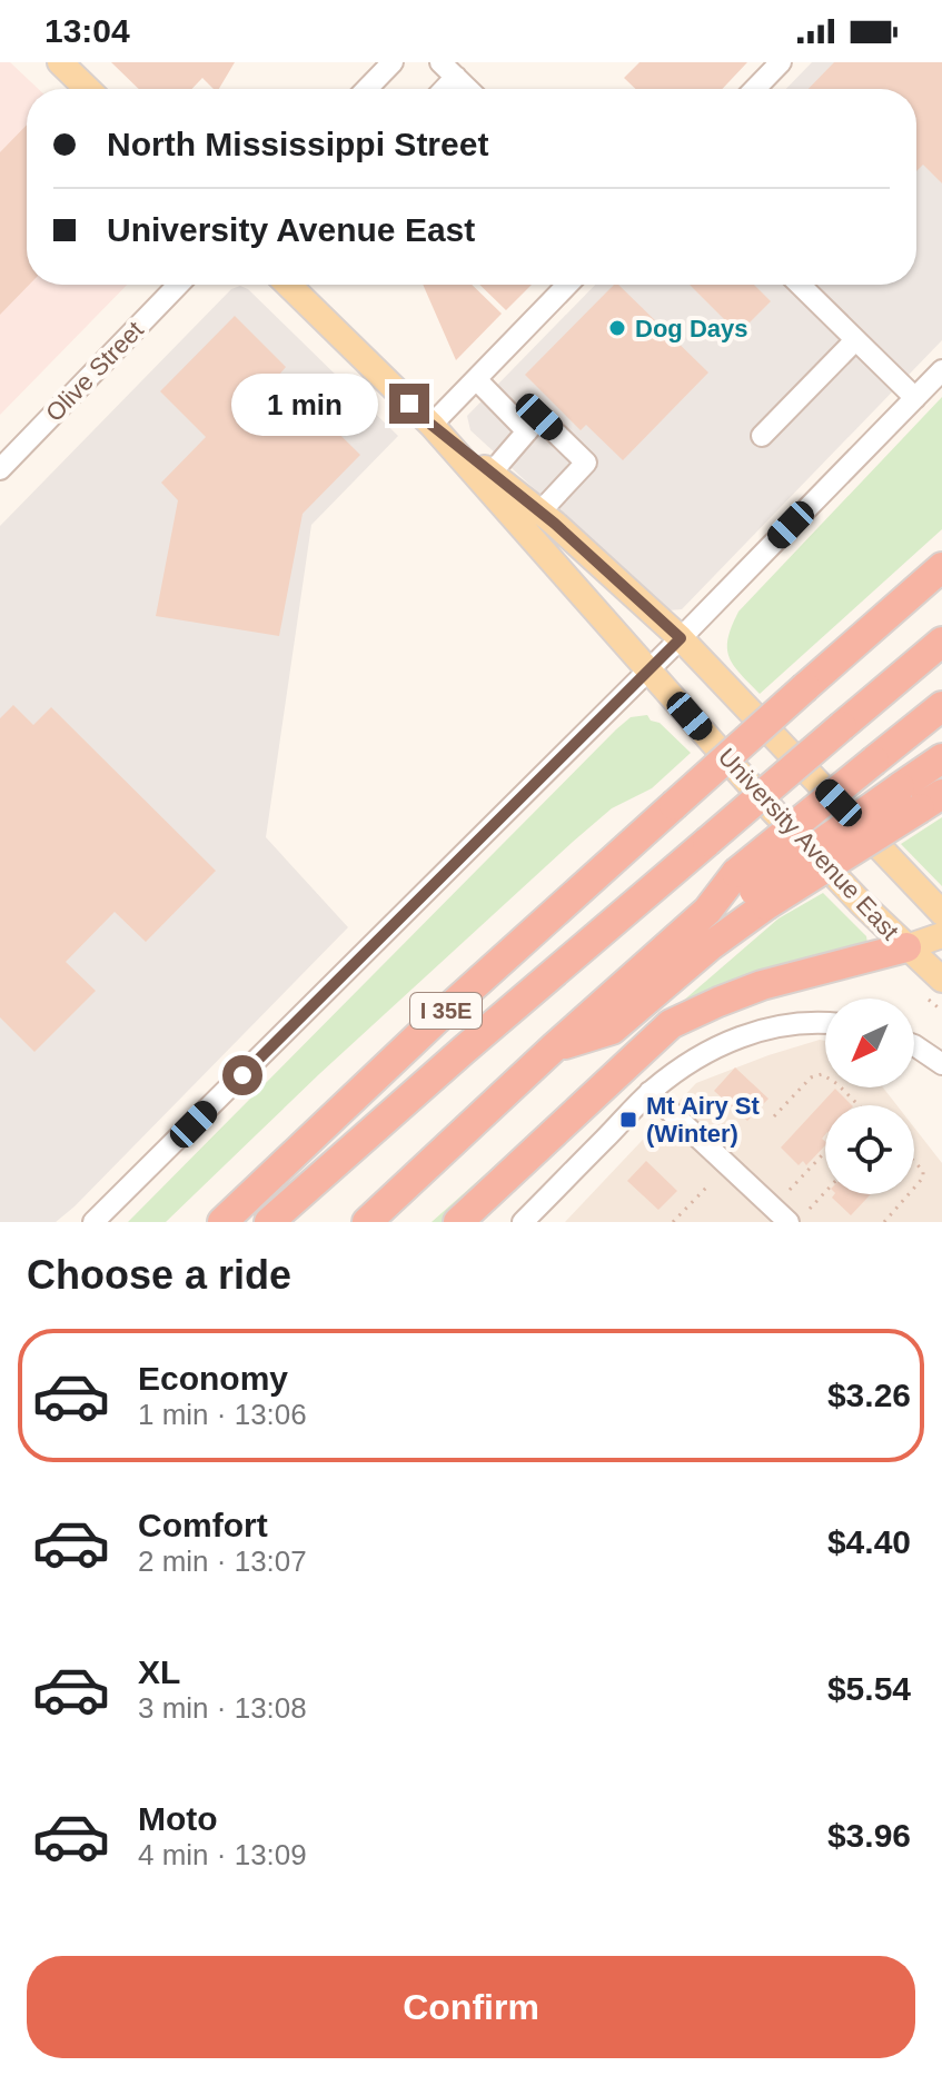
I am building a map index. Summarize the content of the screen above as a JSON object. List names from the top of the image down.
{
  "streets": {
    "highway": ["I 35E"],
    "main road": ["University Avenue East"],
    "street": ["Olive Street"]
  },
  "places": {
    "other": ["Dog Days"],
    "transit": ["Mt Airy St (Winter)"]
  },
  "north": "bottom left",
  "page": {
    "status": "13:04",
    "banner": ["North Mississippi Street", "University Avenue East"],
    "bubble": "1 min",
    "heading": "Choose a ride",
    "list": [
      {
        "name": "Economy",
        "note": "1 min · 13:06",
        "value": "$3.26"
      },
      {
        "name": "Comfort",
        "note": "2 min · 13:07",
        "value": "$4.40"
      },
      {
        "name": "XL",
        "note": "3 min · 13:08",
        "value": "$5.54"
      },
      {
        "name": "Moto",
        "note": "4 min · 13:09",
        "value": "$3.96"
      }
    ],
    "buttons": "Confirm"
  }
}
